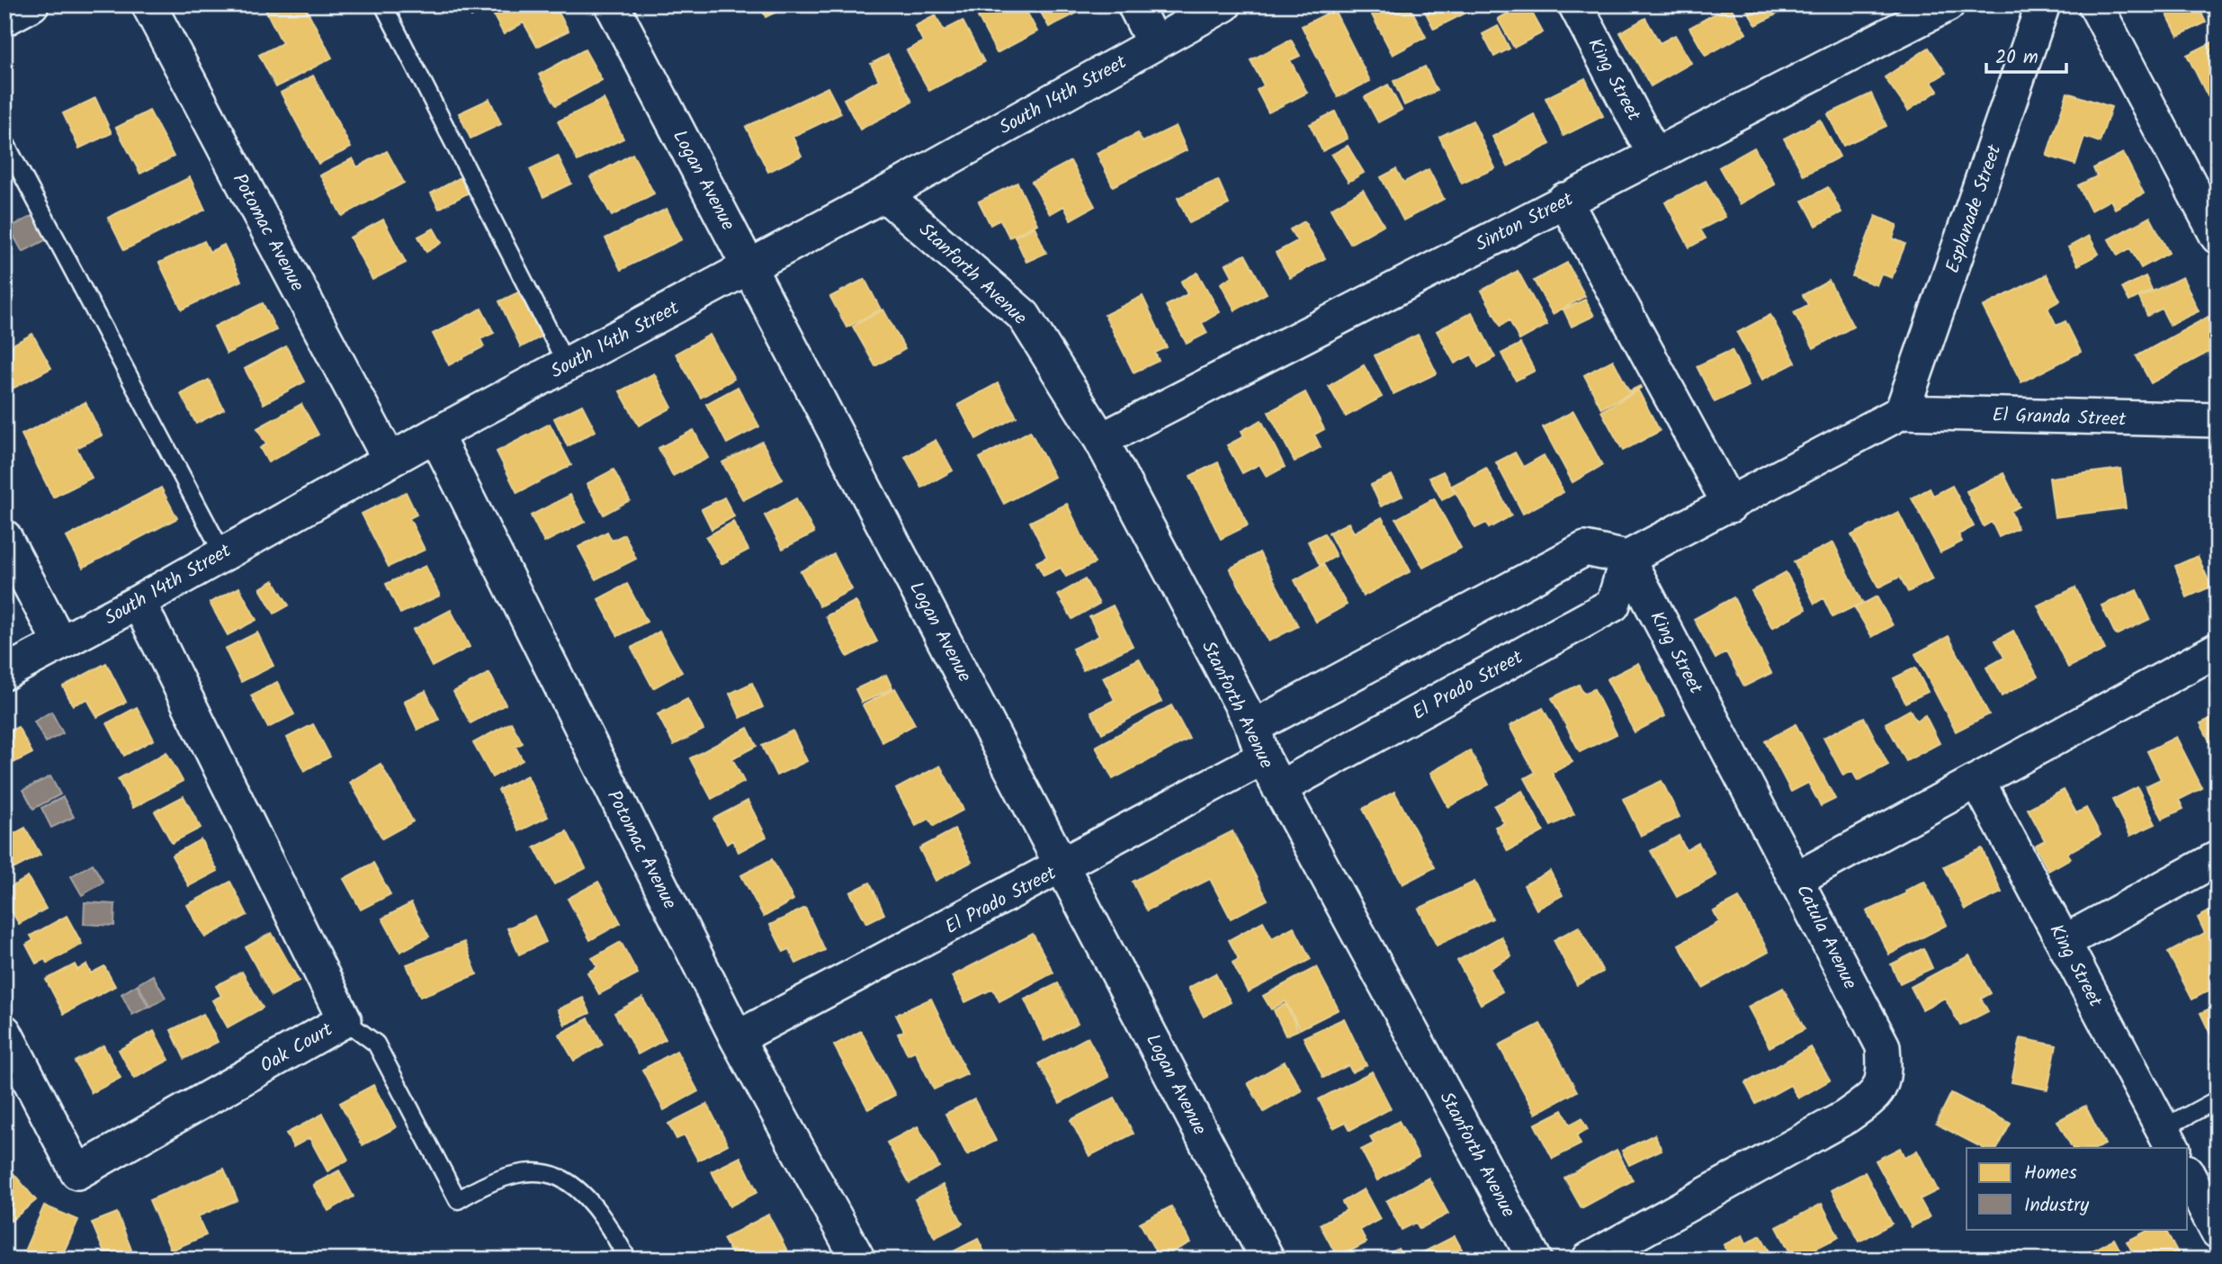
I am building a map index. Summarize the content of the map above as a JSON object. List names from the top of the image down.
{
  "streets": {
    "street": [
      "King Street",
      "South 14th Street",
      "Logan Avenue",
      "Esplanade Street",
      "Sinton Street",
      "Potomac Avenue",
      "Stanforth Avenue",
      "El Granda Street",
      "El Prado Street",
      "Catula Avenue",
      "Oak Court"
    ]
  },
  "crossings": [
    ["King Street", "Sinton Street"],
    ["King Street", "El Prado Street"],
    ["King Street", "Catula Avenue"],
    ["South 14th Street", "Logan Avenue"],
    ["South 14th Street", "Potomac Avenue"],
    ["South 14th Street", "Stanforth Avenue"],
    ["South 14th Street", "Oak Court"],
    ["Logan Avenue", "El Prado Street"],
    ["Esplanade Street", "El Granda Street"],
    ["Sinton Street", "Stanforth Avenue"],
    ["Potomac Avenue", "El Prado Street"],
    ["Stanforth Avenue", "El Prado Street"]
  ],
  "legend": ["Homes", "Industry"],
  "scale_bar": "20 m"
}
